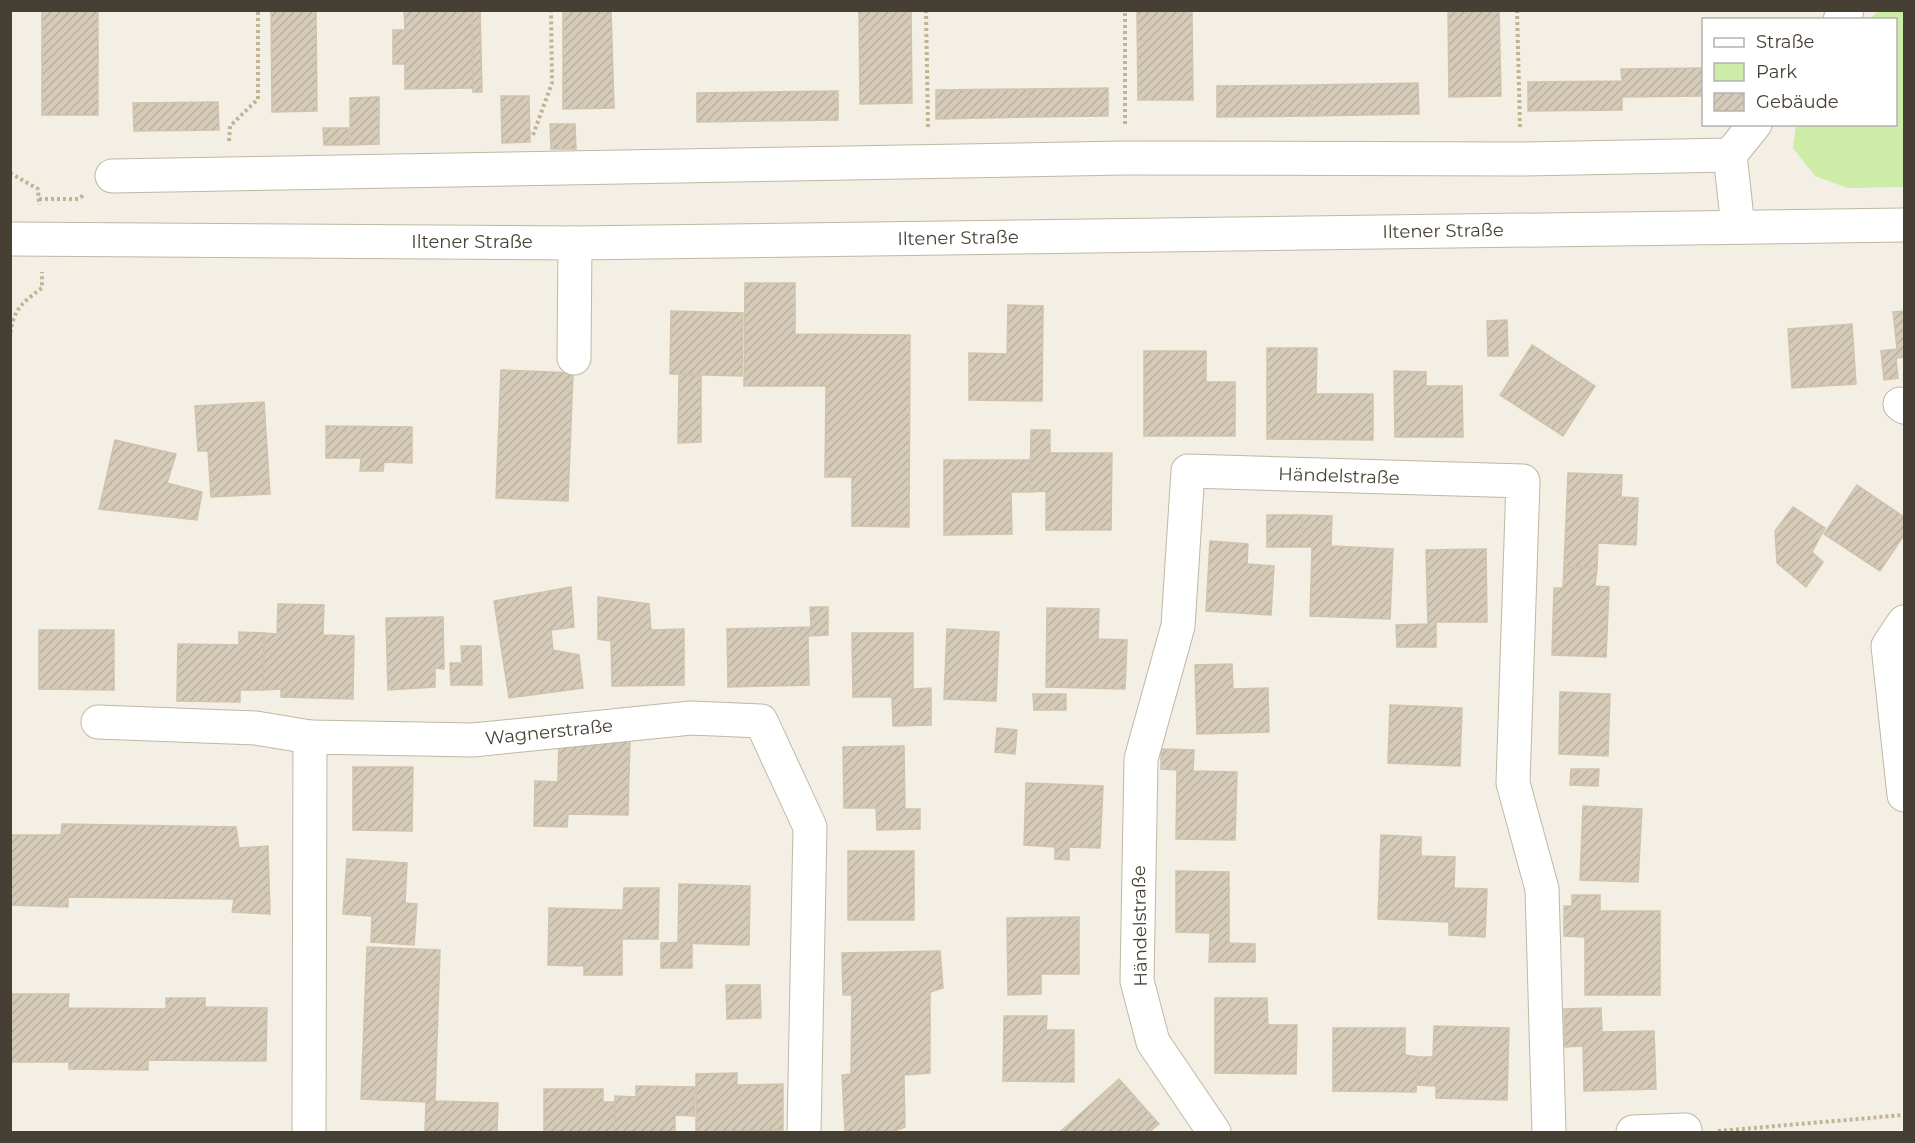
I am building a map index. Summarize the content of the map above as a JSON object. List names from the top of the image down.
{
  "streets": {
    "street": ["Iltener Straße", "Händelstraße", "Wagnerstraße"]
  },
  "legend": ["Straße", "Park", "Gebäude"]
}
